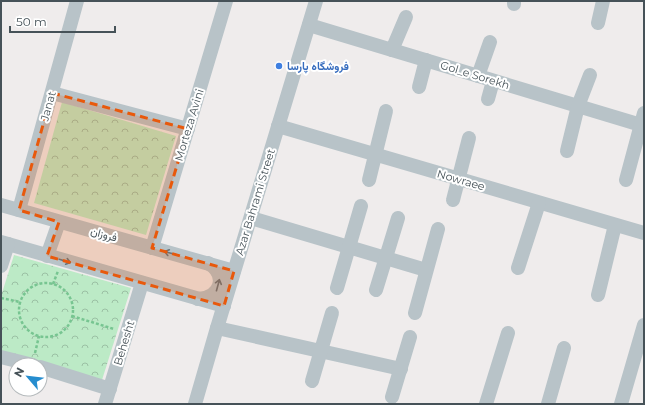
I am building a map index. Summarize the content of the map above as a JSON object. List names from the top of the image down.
{
  "streets": {
    "street": [
      "Gol_e Sorekh",
      "Janat",
      "Morteza Avini",
      "Nowraee",
      "Azar Bahrami Street",
      "فروزان",
      "Behesht"
    ]
  },
  "crossings": [
    ["Gol_e Sorekh", "Azar Bahrami Street"],
    ["Janat", "فروزان"],
    ["Morteza Avini", "فروزان"],
    ["Nowraee", "Azar Bahrami Street"],
    ["Azar Bahrami Street", "فروزان"]
  ],
  "places": ["فروشگاه پارسا"],
  "scale_bar": "50 m",
  "north": "top left"
}
